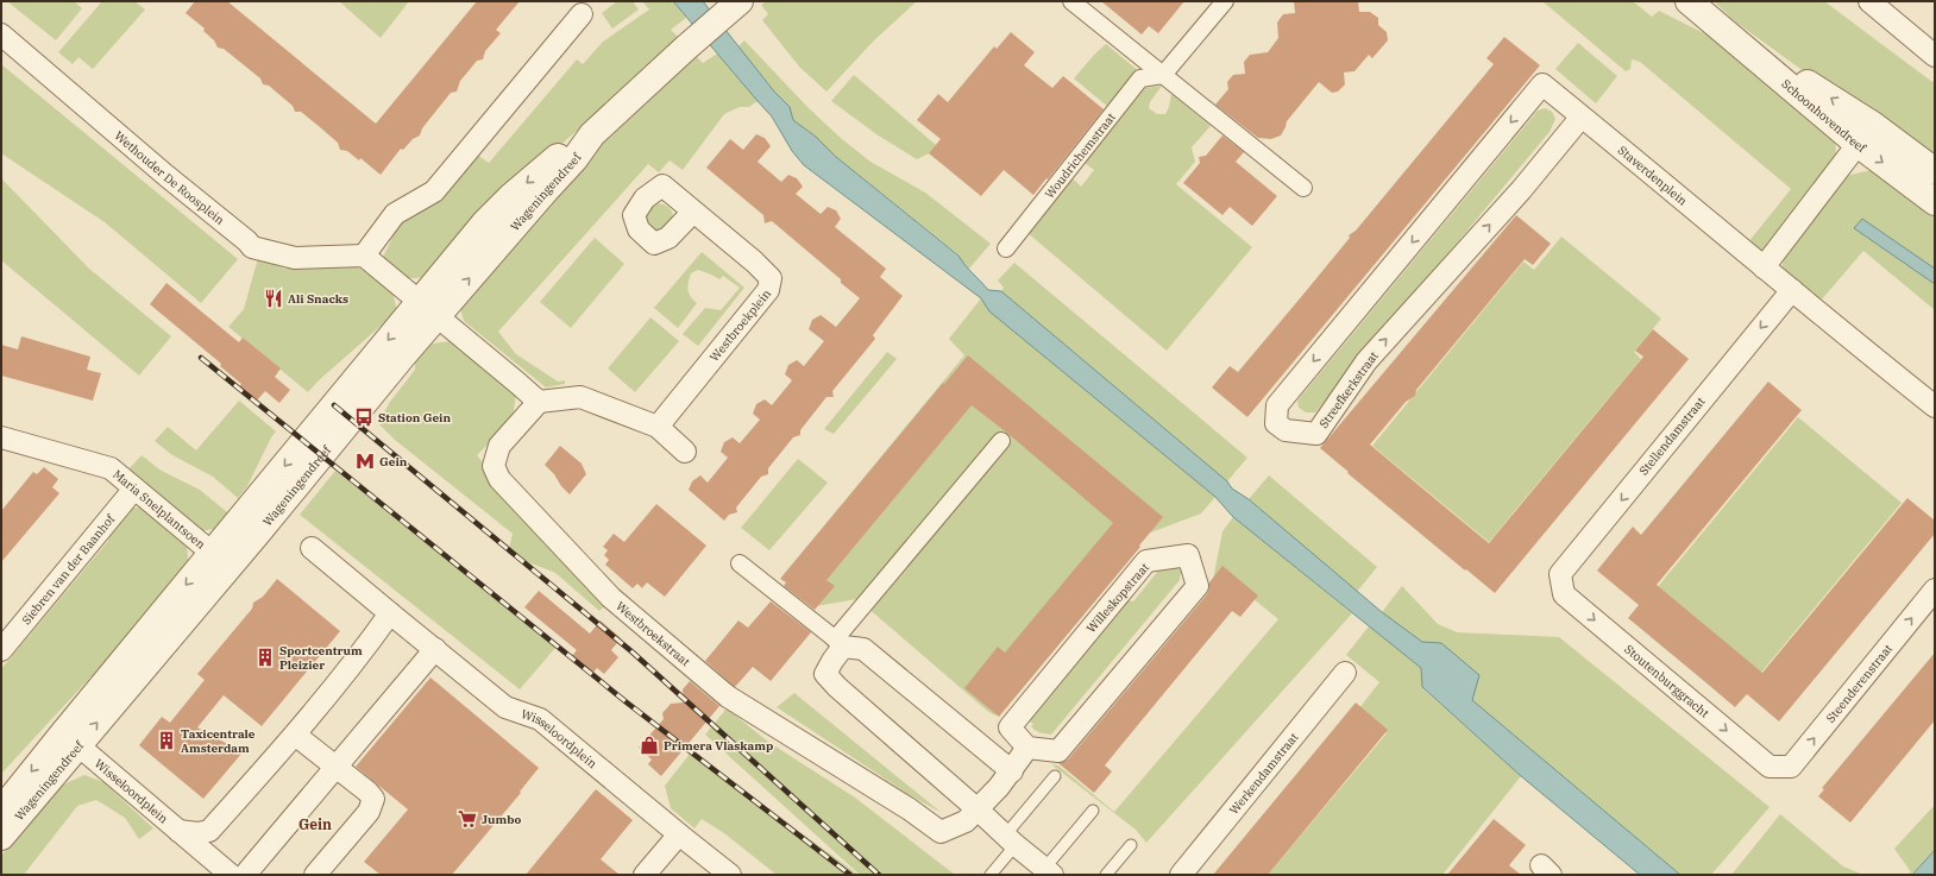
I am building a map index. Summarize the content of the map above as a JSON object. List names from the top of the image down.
{
  "streets": {
    "street": [
      "Schoonhovendreef",
      "Woudrichemstraat",
      "Staverdenplein",
      "Wethouder De Roosplein",
      "Wageningendreef",
      "Westbroekplein",
      "Streefkerkstraat",
      "Stellendamstraat",
      "Maria Snelplantsoen",
      "Siebren van der Baanhof",
      "Willeskopstraat",
      "Westbroekstraat",
      "Stoutenburggracht",
      "Steenderenstraat",
      "Wisseloordplein",
      "Werkendamstraat"
    ]
  },
  "crossings": [
    ["Staverdenplein", "Streefkerkstraat"],
    ["Staverdenplein", "Stellendamstraat"],
    ["Wageningendreef", "Maria Snelplantsoen"],
    ["Wageningendreef", "Wisseloordplein"],
    ["Stellendamstraat", "Stoutenburggracht"],
    ["Maria Snelplantsoen", "Siebren van der Baanhof"],
    ["Stoutenburggracht", "Steenderenstraat"]
  ],
  "one_way": ["Stellendamstraat", "Stoutenburggracht", "Steenderenstraat"],
  "districts": ["Gein"],
  "places": {
    "restaurant": ["Ali Snacks"],
    "bus stop": ["Station Gein"],
    "metro station": ["Gein"],
    "building": ["Sportcentrum Pleizier", "Taxicentrale Amsterdam"],
    "shop": ["Primera Vlaskamp"],
    "supermarket": ["Jumbo"]
  }
}
